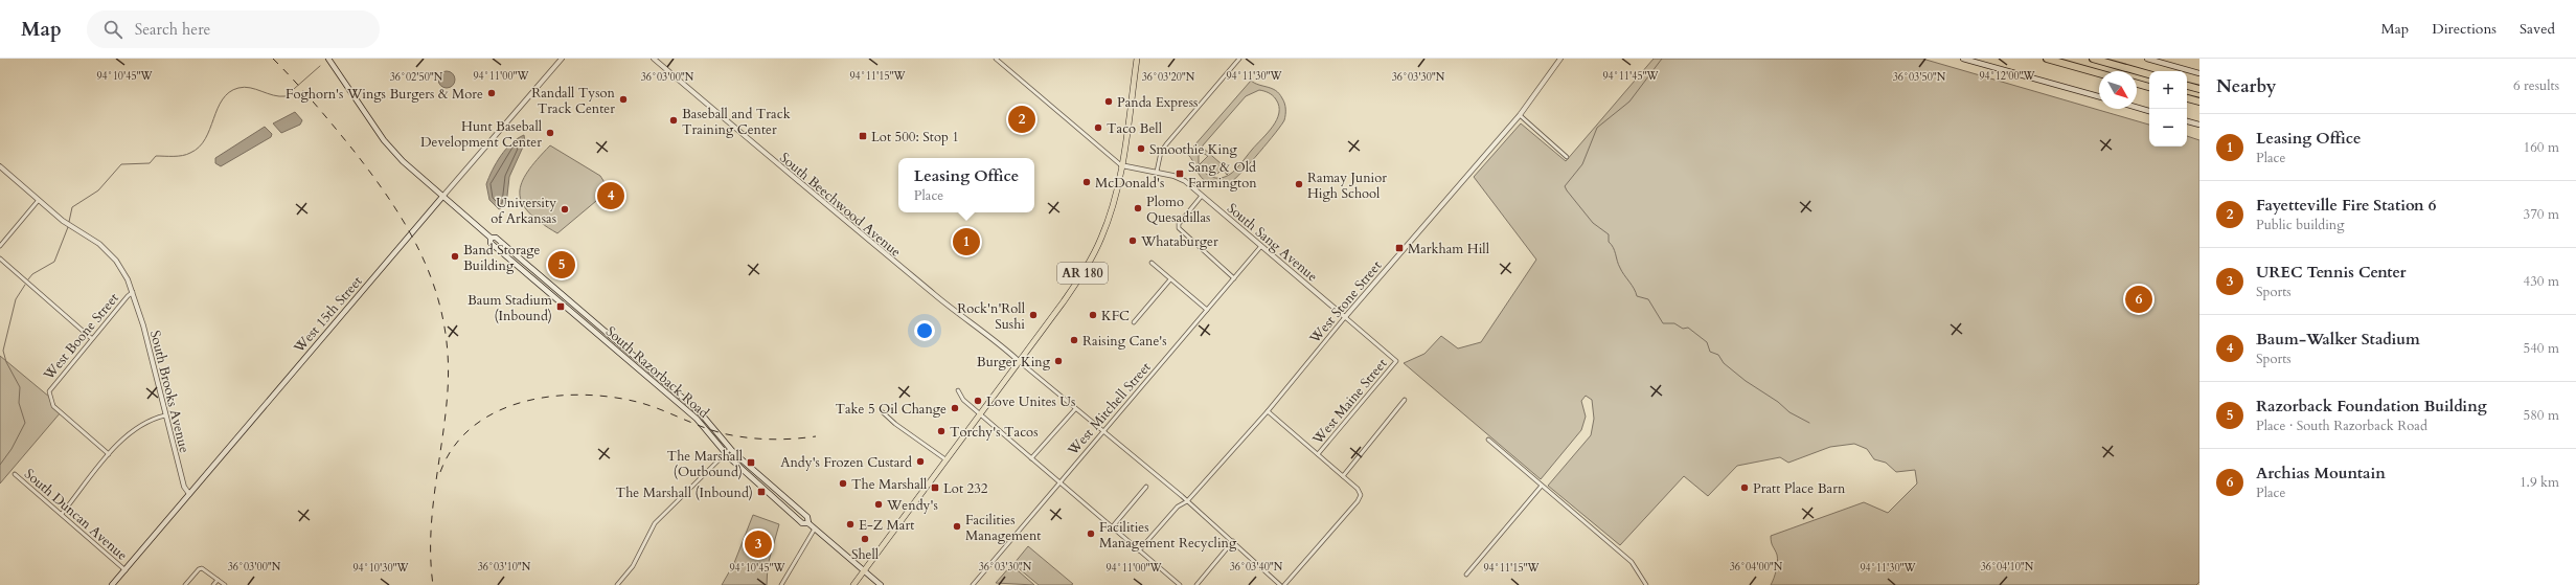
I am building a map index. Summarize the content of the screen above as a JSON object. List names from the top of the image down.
{
  "streets": {
    "main road": ["AR 180", "West 15th Street", "South Razorback Road"],
    "street": [
      "South Beechwood Avenue",
      "South Sang Avenue",
      "West Stone Street",
      "West Boone Street",
      "South Brooks Avenue",
      "West Maine Street",
      "West Mitchell Street",
      "South Duncan Avenue"
    ]
  },
  "crossings": [
    ["South Beechwood Avenue", "AR 180"],
    ["South Sang Avenue", "AR 180"],
    ["South Sang Avenue", "West Stone Street"],
    ["South Sang Avenue", "West Maine Street"],
    ["South Sang Avenue", "West Mitchell Street"],
    ["AR 180", "South Razorback Road"],
    ["West 15th Street", "South Razorback Road"],
    ["West 15th Street", "South Brooks Avenue"],
    ["West 15th Street", "South Duncan Avenue"],
    ["West Boone Street", "South Brooks Avenue"]
  ],
  "places": {
    "other": [
      "Foghorn's Wings Burgers & More",
      "Randall Tyson Track Center",
      "Panda Express",
      "Baseball and Track Training Center",
      "Taco Bell",
      "Hunt Baseball Development Center",
      "Smoothie King",
      "McDonald's",
      "Ramay Junior High School",
      "Plomo Quesadillas",
      "University of Arkansas",
      "Whataburger",
      "Band Storage Building",
      "Rock'n'Roll Sushi",
      "KFC",
      "Raising Cane's",
      "Burger King",
      "Love Unites Us",
      "Take 5 Oil Change",
      "Torchy's Tacos",
      "Andy's Frozen Custard",
      "The Marshall",
      "Pratt Place Barn",
      "Wendy's",
      "E-Z Mart",
      "Facilities Management",
      "Facilities Management Recycling",
      "Shell"
    ],
    "transit": [
      "Lot 500: Stop 1",
      "Sang & Old Farmington",
      "Markham Hill",
      "Baum Stadium (Inbound)",
      "The Marshall (Outbound)",
      "Lot 232",
      "The Marshall (Inbound)"
    ]
  },
  "north": "bottom right",
  "page": {
    "header": "Map",
    "search": "Search here",
    "nav": ["Map", "Directions", "Saved"],
    "heading": ["Nearby", "6 results"],
    "map_buttons": ["+", "−"],
    "pins": [
      "2",
      "4",
      "1",
      "5",
      "6",
      "3"
    ],
    "list": [
      {
        "mark": "1",
        "name": "Leasing Office",
        "note": "Place",
        "value": "160 m"
      },
      {
        "mark": "2",
        "name": "Fayetteville Fire Station 6",
        "note": "Public building",
        "value": "370 m"
      },
      {
        "mark": "3",
        "name": "UREC Tennis Center",
        "note": "Sports",
        "value": "430 m"
      },
      {
        "mark": "4",
        "name": "Baum-Walker Stadium",
        "note": "Sports",
        "value": "540 m"
      },
      {
        "mark": "5",
        "name": "Razorback Foundation Building",
        "note": "Place · South Razorback Road",
        "value": "580 m"
      },
      {
        "mark": "6",
        "name": "Archias Mountain",
        "note": "Place",
        "value": "1.9 km"
      }
    ],
    "popup": ["Leasing Office", "Place"]
  },
  "coordinates": [
    "94°11'00\"W",
    "94°11'30\"W",
    "94°12'00\"W",
    "94°10'45\"W",
    "94°11'15\"W",
    "94°11'45\"W",
    "36°02'50\"N",
    "36°03'00\"N",
    "36°03'20\"N",
    "36°03'30\"N",
    "36°03'50\"N",
    "36°03'10\"N",
    "36°03'40\"N",
    "36°04'00\"N",
    "36°04'10\"N",
    "94°10'30\"W"
  ]
}
